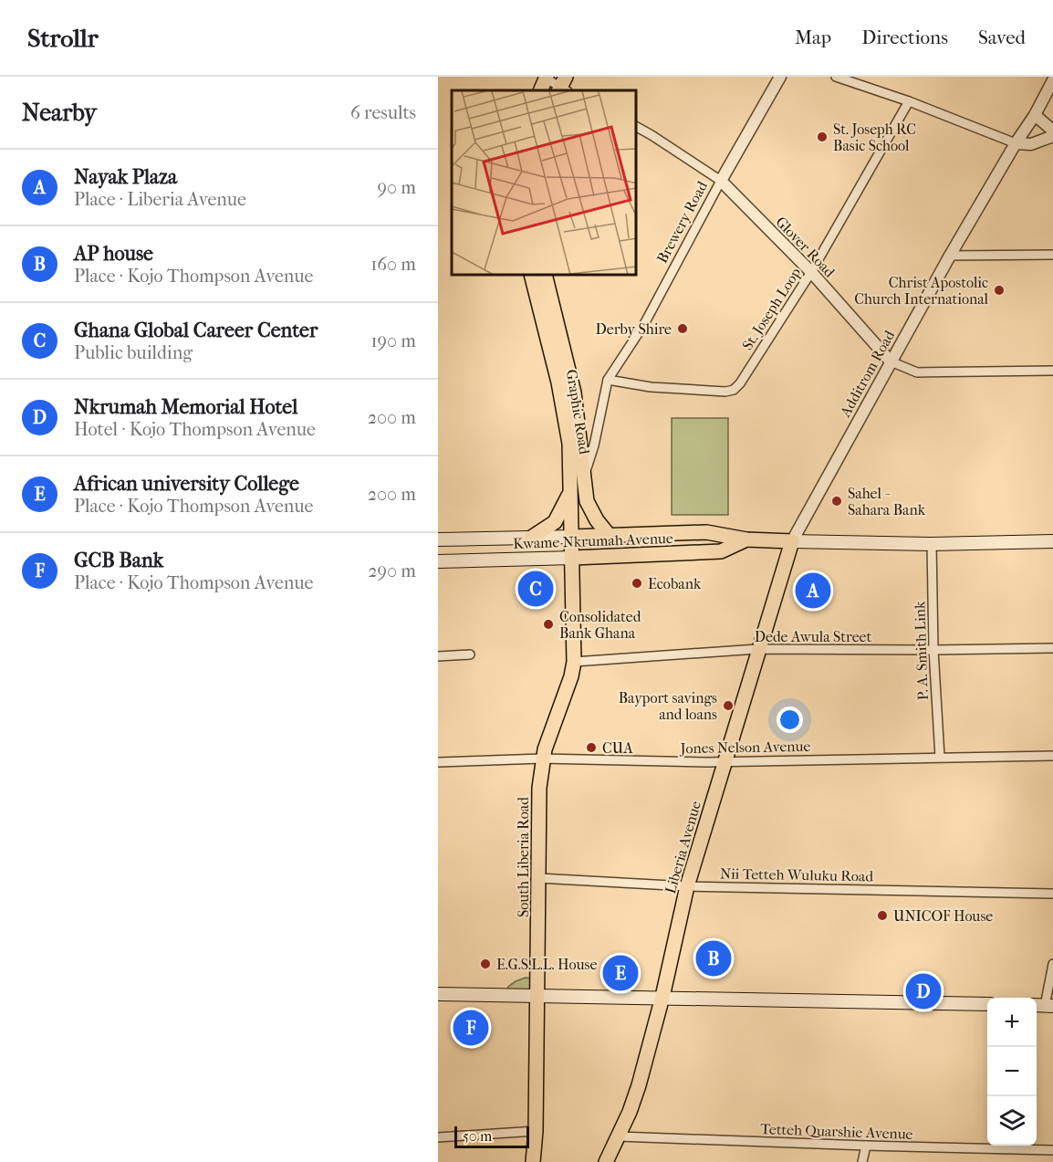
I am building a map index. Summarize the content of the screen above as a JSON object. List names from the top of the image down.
{
  "streets": {
    "main road": [
      "Graphic Road",
      "Kwame Nkrumah Avenue",
      "Liberia Avenue",
      "South Liberia Road"
    ],
    "street": [
      "Brewery Road",
      "Glover Road",
      "St. Joseph Loop",
      "Additrom Road",
      "Dede Awula Street",
      "P. A. Smith Link",
      "Jones Nelson Avenue",
      "Nii Tetteh Wuluku Road",
      "Tetteh Quarshie Avenue"
    ]
  },
  "crossings": [
    ["Brewery Road", "Glover Road"],
    ["Brewery Road", "St. Joseph Loop"],
    ["Brewery Road", "Graphic Road"],
    ["Glover Road", "St. Joseph Loop"],
    ["Glover Road", "Additrom Road"],
    ["Additrom Road", "Kwame Nkrumah Avenue"],
    ["Additrom Road", "Liberia Avenue"],
    ["Graphic Road", "Kwame Nkrumah Avenue"],
    ["Graphic Road", "South Liberia Road"],
    ["Kwame Nkrumah Avenue", "P. A. Smith Link"],
    ["Kwame Nkrumah Avenue", "Liberia Avenue"],
    ["Kwame Nkrumah Avenue", "South Liberia Road"],
    ["Dede Awula Street", "P. A. Smith Link"],
    ["Dede Awula Street", "Liberia Avenue"],
    ["Dede Awula Street", "South Liberia Road"],
    ["P. A. Smith Link", "Jones Nelson Avenue"],
    ["Jones Nelson Avenue", "Liberia Avenue"],
    ["Jones Nelson Avenue", "South Liberia Road"],
    ["Liberia Avenue", "Nii Tetteh Wuluku Road"],
    ["Liberia Avenue", "Tetteh Quarshie Avenue"],
    ["South Liberia Road", "Nii Tetteh Wuluku Road"]
  ],
  "places": [
    "St. Joseph RC Basic School",
    "Christ Apostolic Church International",
    "Derby Shire",
    "Sahel - Sahara Bank",
    "Ecobank",
    "Consolidated Bank Ghana",
    "Bayport savings and loans",
    "CUA",
    "UNICOF House",
    "E.G.S.L.L. House"
  ],
  "scale_bar": "50 m",
  "page": {
    "header": "Strollr",
    "nav": ["Map", "Directions", "Saved"],
    "heading": ["Nearby", "6 results"],
    "list": [
      {
        "mark": "A",
        "name": "Nayak Plaza",
        "note": "Place · Liberia Avenue",
        "value": "90 m"
      },
      {
        "mark": "B",
        "name": "AP house",
        "note": "Place · Kojo Thompson Avenue",
        "value": "160 m"
      },
      {
        "mark": "C",
        "name": "Ghana Global Career Center",
        "note": "Public building",
        "value": "190 m"
      },
      {
        "mark": "D",
        "name": "Nkrumah Memorial Hotel",
        "note": "Hotel · Kojo Thompson Avenue",
        "value": "200 m"
      },
      {
        "mark": "E",
        "name": "African university College",
        "note": "Place · Kojo Thompson Avenue",
        "value": "200 m"
      },
      {
        "mark": "F",
        "name": "GCB Bank",
        "note": "Place · Kojo Thompson Avenue",
        "value": "290 m"
      }
    ],
    "pins": [
      "C",
      "A",
      "B",
      "E",
      "D",
      "F"
    ],
    "map_buttons": ["+", "−"],
    "scale": "50 m"
  }
}
